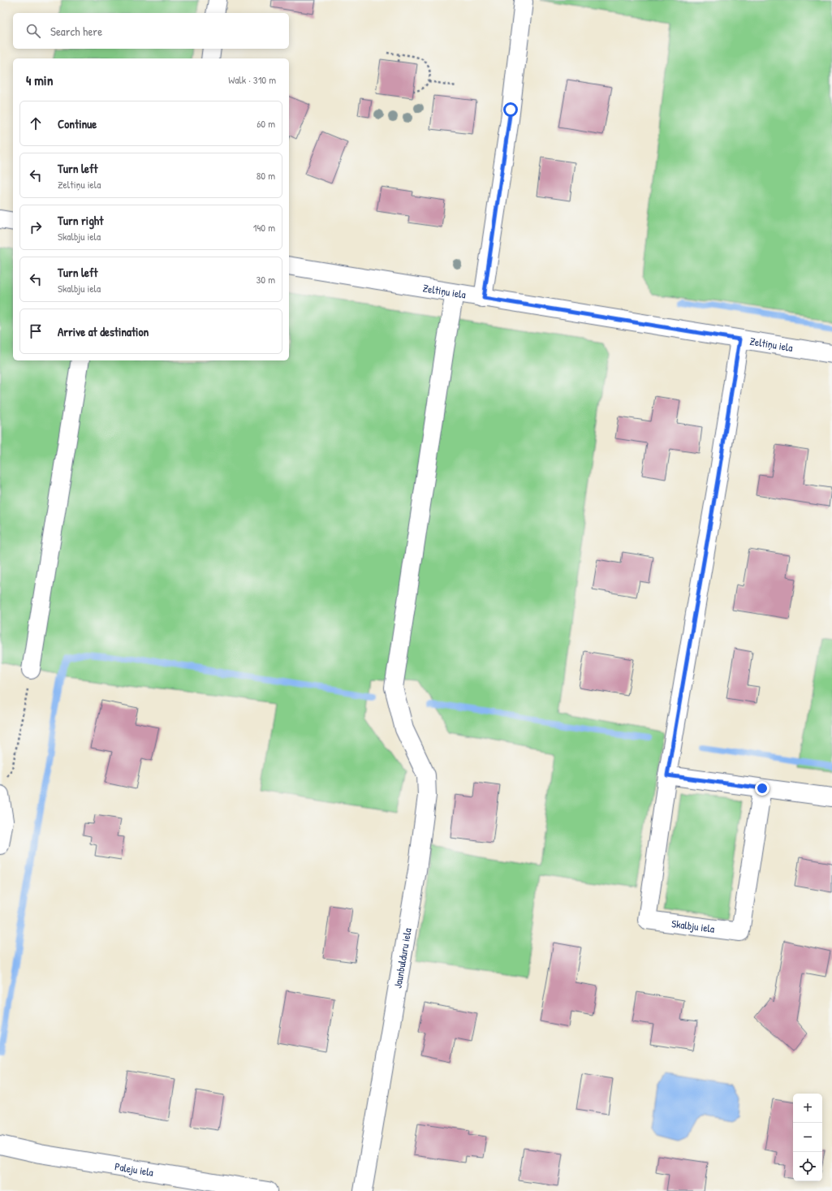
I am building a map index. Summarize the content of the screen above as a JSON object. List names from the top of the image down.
{
  "streets": {
    "street": [
      "Zeltiņu iela",
      "Skalbju iela",
      "Jaunbulduru iela",
      "Paleju iela"
    ]
  },
  "crossings": [
    ["Zeltiņu iela", "Skalbju iela"],
    ["Zeltiņu iela", "Jaunbulduru iela"]
  ],
  "page": {
    "search": "Search here",
    "heading": ["4 min", "Walk · 310 m"],
    "list": [
      ["Continue", "60 m"],
      ["Turn left", "Zeltiņu iela", "80 m"],
      ["Turn right", "Skalbju iela", "140 m"],
      ["Turn left", "Skalbju iela", "30 m"],
      "Arrive at destination"
    ],
    "map_buttons": ["+", "−"]
  }
}
